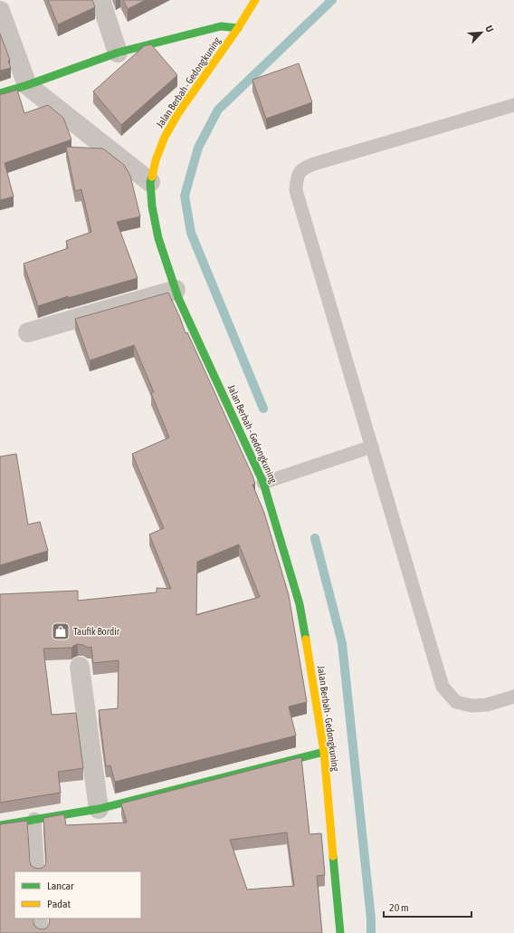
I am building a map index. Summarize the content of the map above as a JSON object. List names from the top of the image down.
{
  "streets": {
    "main road": ["Jalan Berbah - Gedongkuning"]
  },
  "places": {
    "shop": ["Taufik Bordir"]
  },
  "legend": ["Lancar", "Padat"],
  "scale_bar": "20 m",
  "north": "top right"
}
